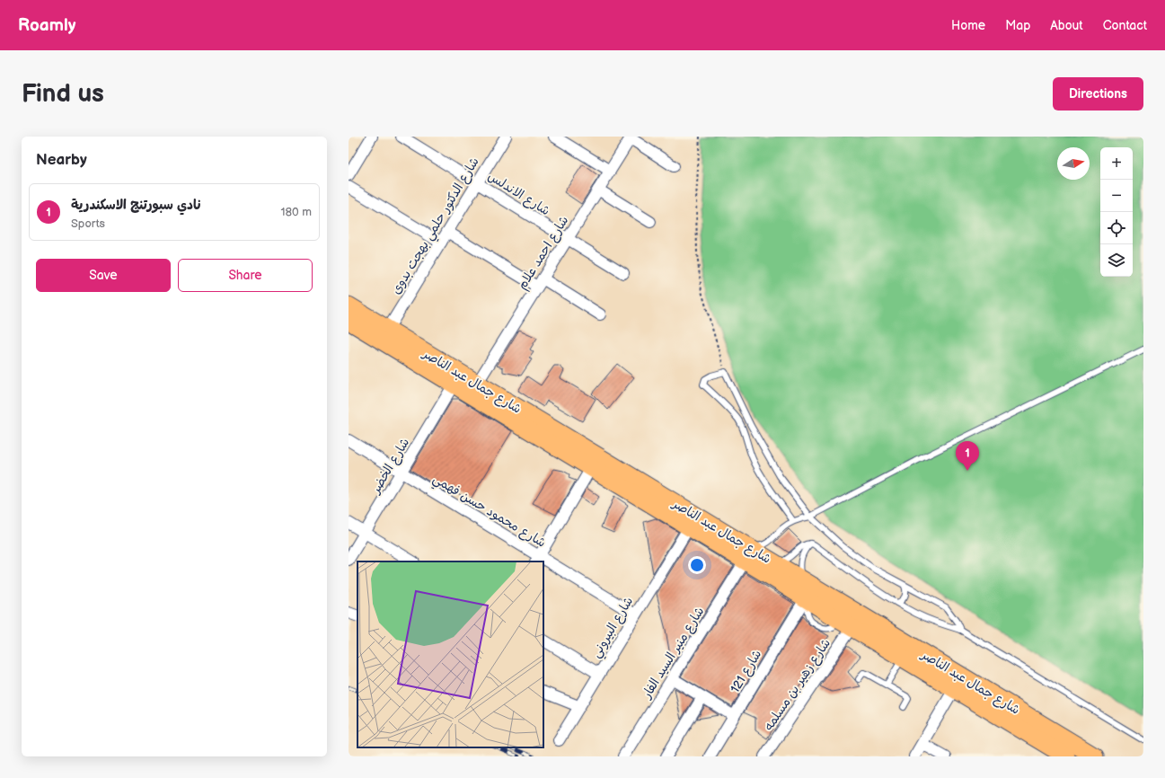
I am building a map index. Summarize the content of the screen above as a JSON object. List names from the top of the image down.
{
  "streets": {
    "main road": ["شارع جمال عبد الناصر"],
    "street": [
      "شارع الاندلس",
      "شارع الدكتور حلمي بهجت بدوى",
      "شارع احمد علام",
      "شارع الخضر",
      "شارع محمود حسن فهمي",
      "شارع البيروني",
      "شارع منير السيد الفار",
      "شارع 121",
      "شارع زهير بن مسلمه"
    ]
  },
  "crossings": [
    ["شارع الاندلس", "شارع الدكتور حلمي بهجت بدوى"],
    ["شارع الاندلس", "شارع احمد علام"],
    ["شارع الدكتور حلمي بهجت بدوى", "شارع جمال عبد الناصر"],
    ["شارع احمد علام", "شارع جمال عبد الناصر"],
    ["شارع جمال عبد الناصر", "شارع الخضر"],
    ["شارع جمال عبد الناصر", "شارع البيروني"],
    ["شارع جمال عبد الناصر", "شارع منير السيد الفار"],
    ["شارع جمال عبد الناصر", "شارع 121"],
    ["شارع جمال عبد الناصر", "شارع زهير بن مسلمه"],
    ["شارع الخضر", "شارع محمود حسن فهمي"],
    ["شارع محمود حسن فهمي", "شارع البيروني"]
  ],
  "north": "right",
  "page": {
    "header": "Roamly",
    "nav": [
      "Home",
      "Map",
      "About",
      "Contact"
    ],
    "buttons": [
      "Directions",
      ["Save", "Share"]
    ],
    "title": "Find us",
    "heading": "Nearby",
    "map_buttons": ["+", "−"],
    "list": [
      {
        "mark": "1",
        "name": "نادي سبورتنج الاسكندرية",
        "note": "Sports",
        "value": "180 m"
      }
    ],
    "pins": "1"
  }
}
